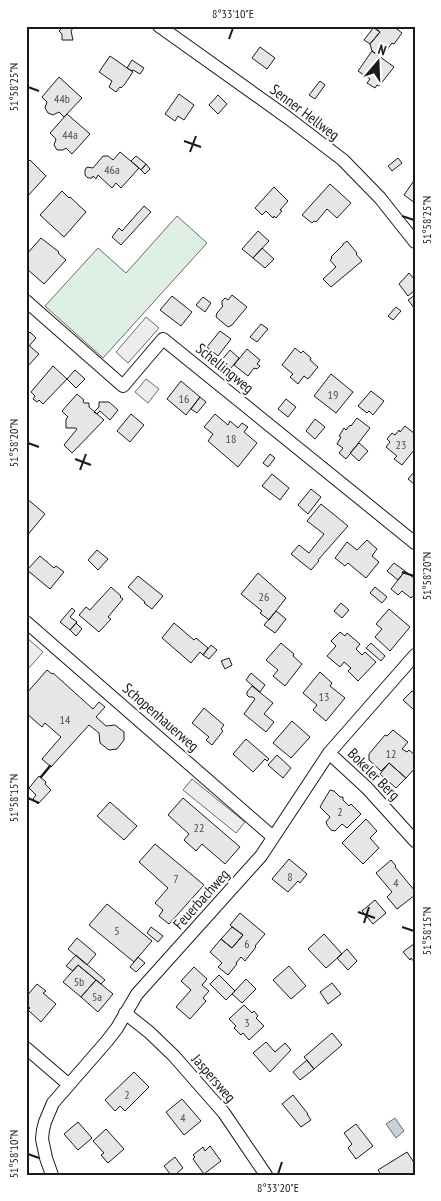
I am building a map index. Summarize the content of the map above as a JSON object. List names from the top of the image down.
{
  "streets": {
    "street": [
      "Senner Hellweg",
      "Schellingweg",
      "Schopenhauerweg",
      "Bokeler Berg",
      "Feuerbachweg",
      "Jaspersweg"
    ]
  },
  "crossings": [
    ["Schopenhauerweg", "Feuerbachweg"],
    ["Bokeler Berg", "Feuerbachweg"],
    ["Feuerbachweg", "Jaspersweg"]
  ],
  "house_numbers": [
    "44b",
    "44a",
    "46a",
    "19",
    "16",
    "18",
    "23",
    "26",
    "13",
    "14",
    "12",
    "2",
    "22",
    "8",
    "7",
    "4",
    "5",
    "6",
    "5b",
    "5a",
    "3",
    "2",
    "4"
  ],
  "north": "top",
  "coordinates": [
    "8°33'10\"E",
    "51°58'25\"N",
    "51°58'20\"N",
    "51°58'15\"N",
    "51°58'10\"N",
    "8°33'20\"E"
  ]
}
